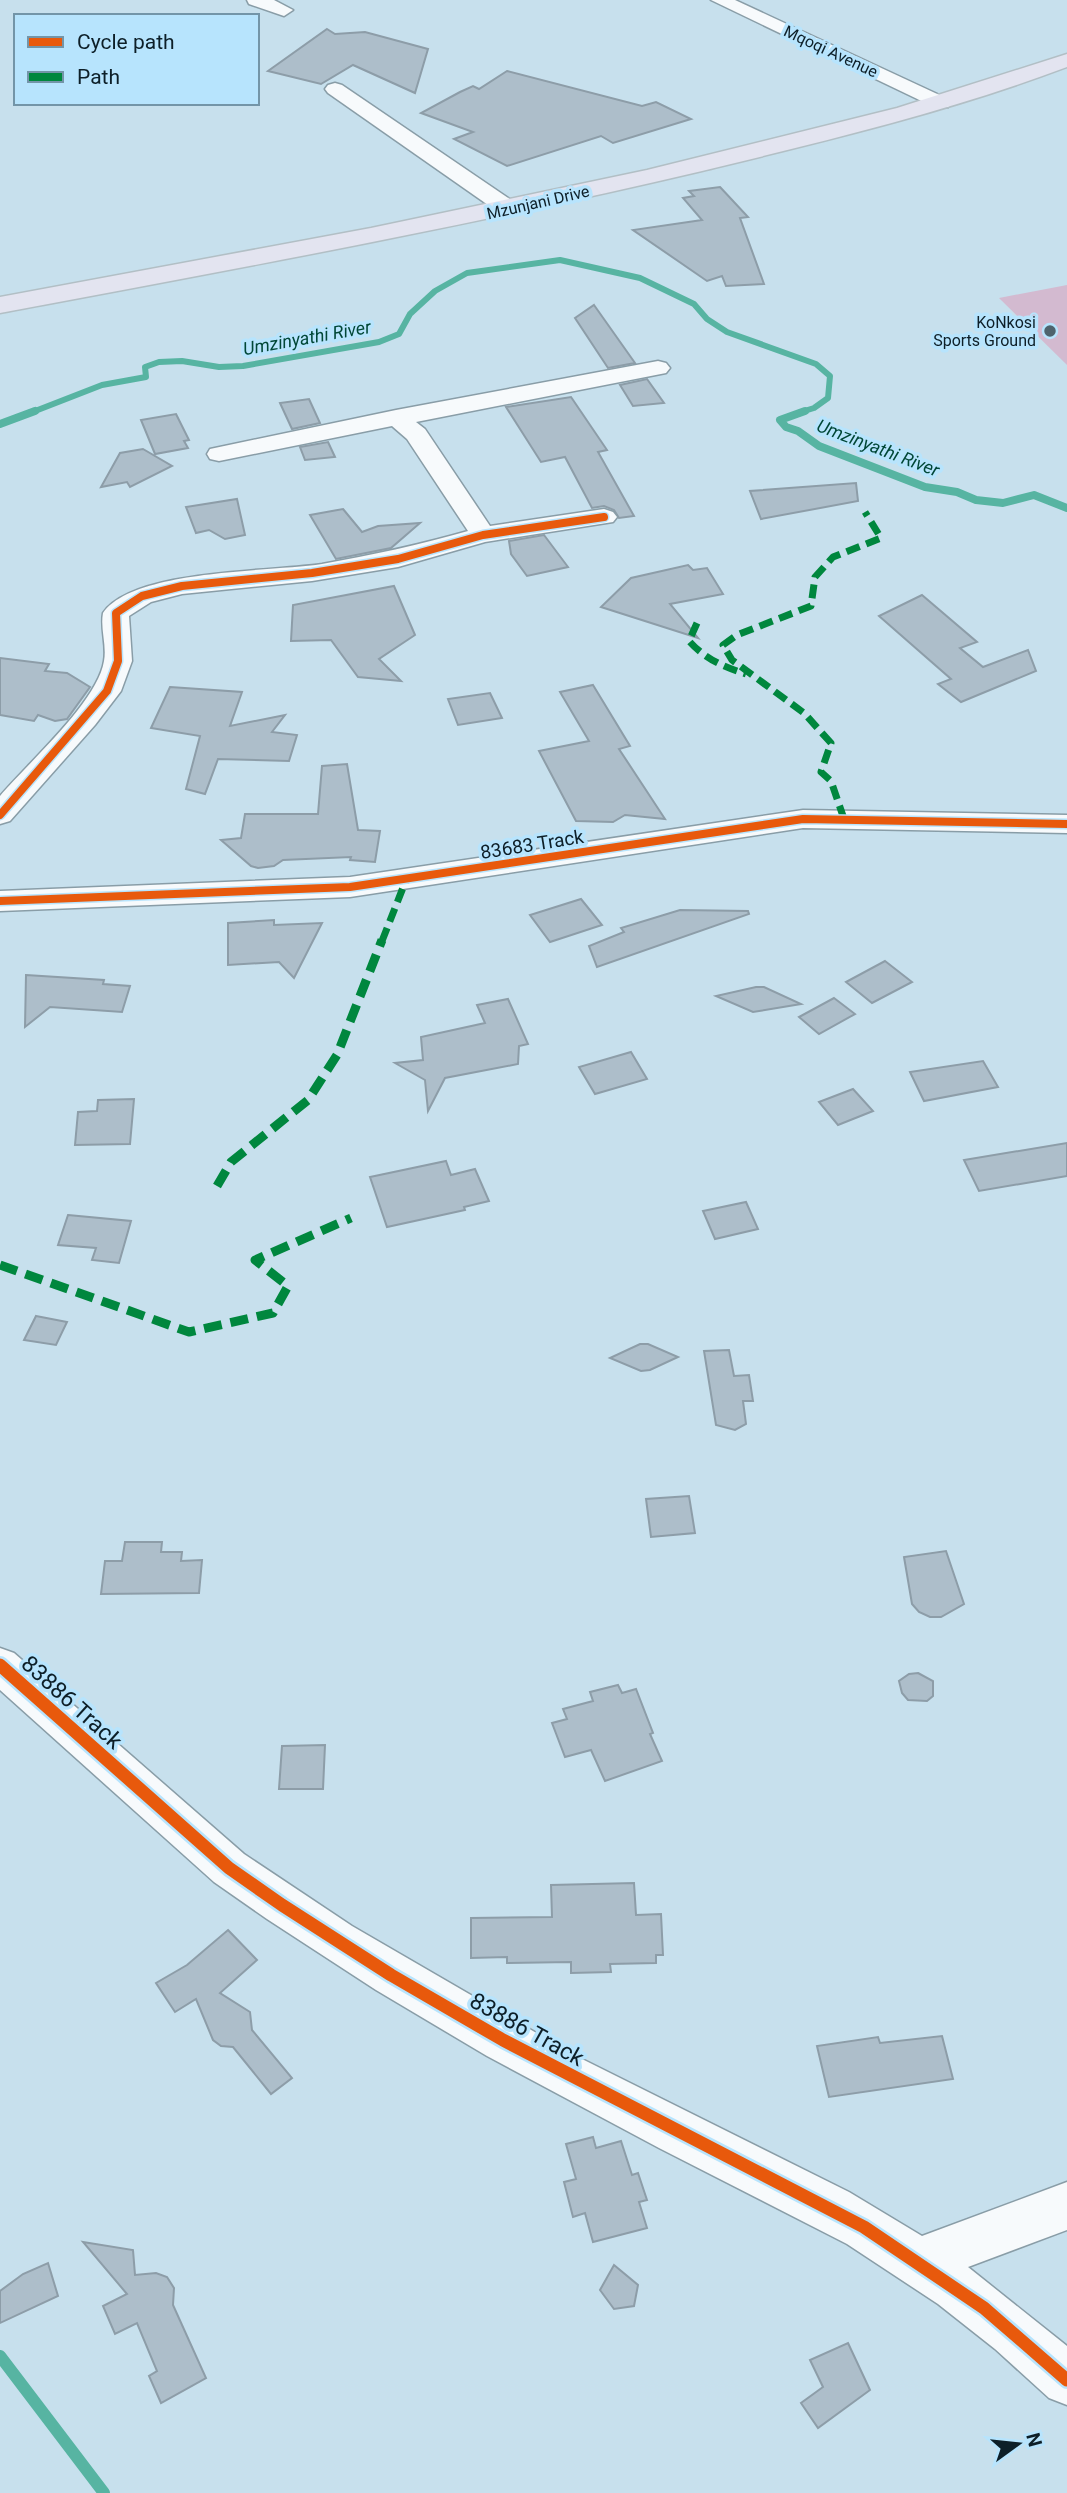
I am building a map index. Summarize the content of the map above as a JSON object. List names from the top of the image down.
{
  "streets": {
    "main road": ["Mzunjani Drive"],
    "street": ["Mqoqi Avenue", "83683 Track", "83886 Track"]
  },
  "crossings": [
    ["Mqoqi Avenue", "Mzunjani Drive"]
  ],
  "water": ["Umzinyathi River"],
  "places": ["KoNkosi Sports Ground"],
  "legend": ["Cycle path", "Path"],
  "north": "right"
}
